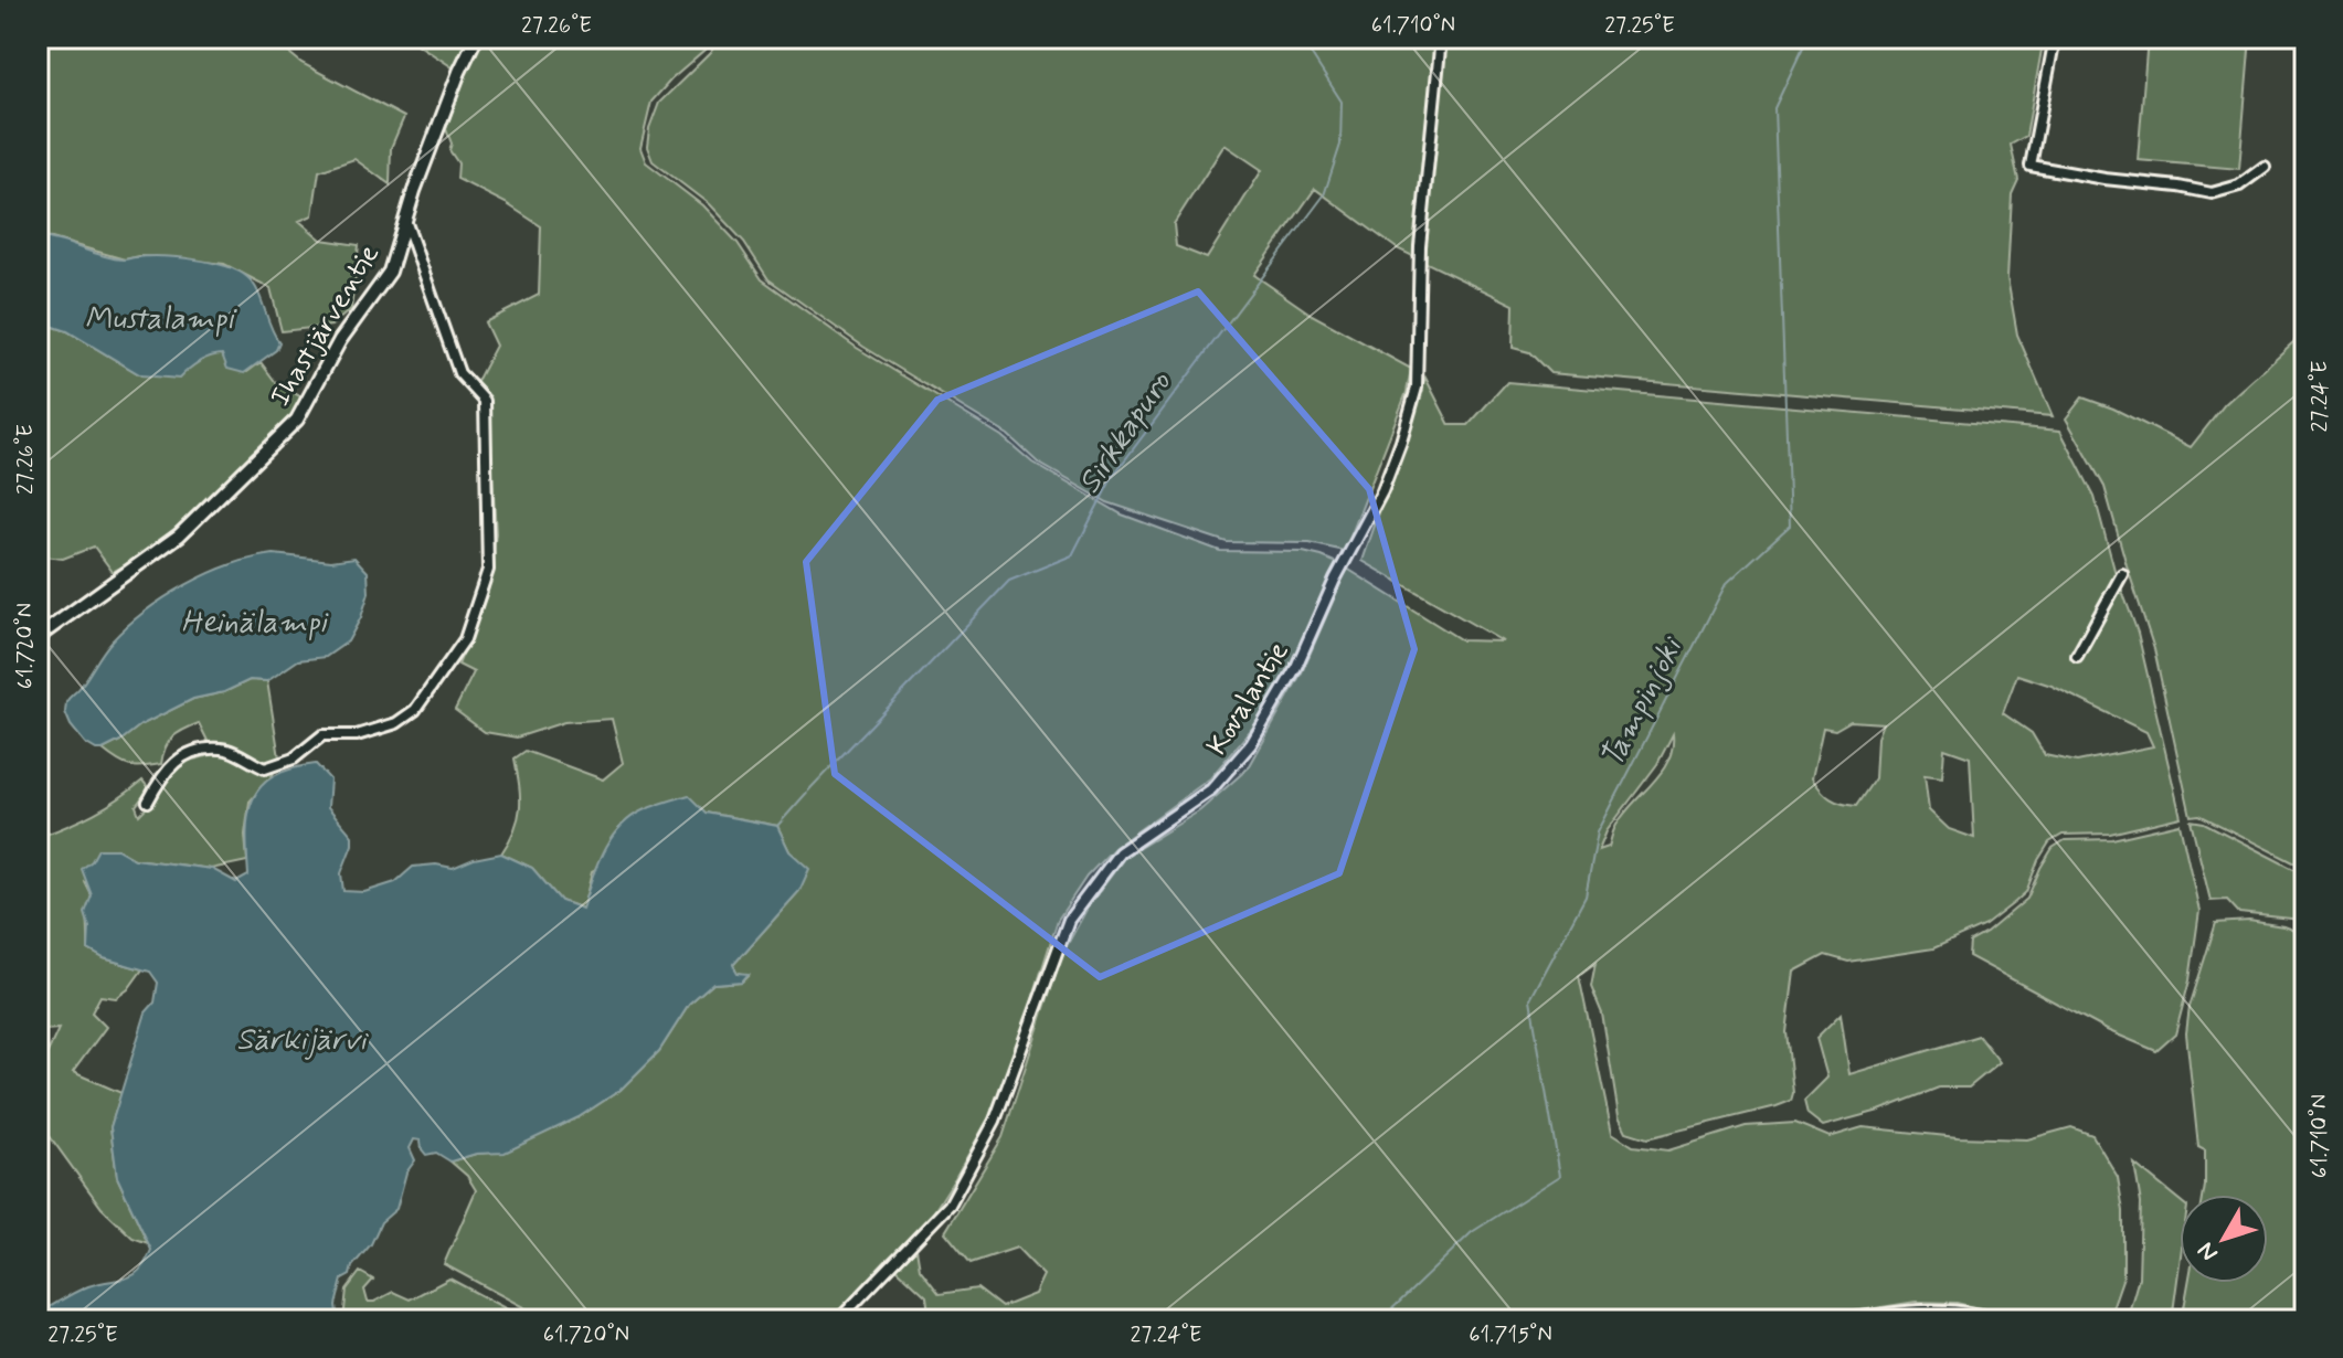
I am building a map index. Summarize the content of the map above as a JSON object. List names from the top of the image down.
{
  "streets": {
    "street": ["Ihastjärventie", "Kovalantie"]
  },
  "water": [
    "Mustalampi",
    "Sirkkapuro",
    "Heinälampi",
    "Tampinjoki",
    "Särkijärvi"
  ],
  "north": "bottom left",
  "coordinates": [
    "27.26°E",
    "61.710°N",
    "27.25°E",
    "27.24°E",
    "61.720°N",
    "61.715°N"
  ]
}
